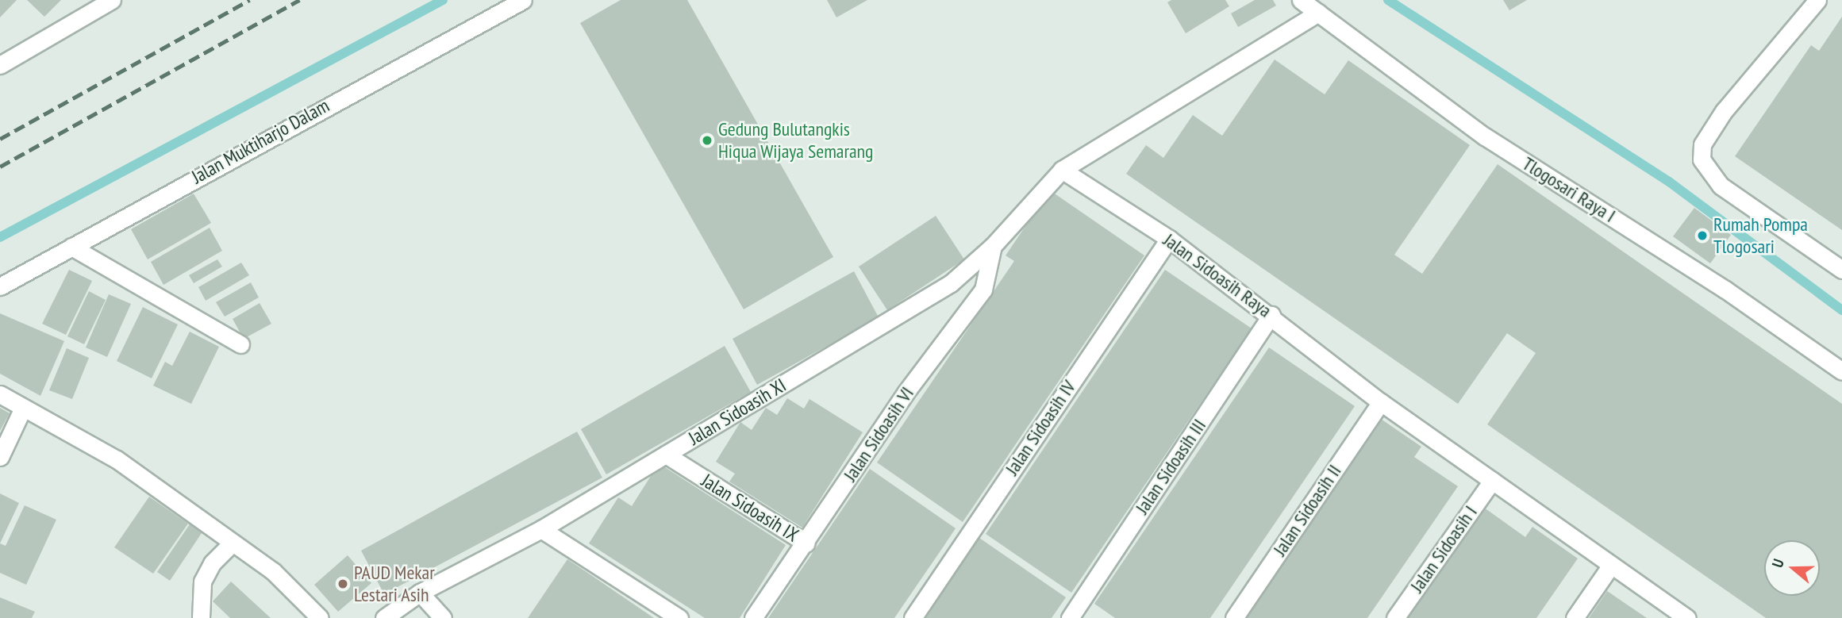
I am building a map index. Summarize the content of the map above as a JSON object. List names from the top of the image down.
{
  "streets": {
    "street": [
      "Jalan Muktiharjo Dalam",
      "Tlogosari Raya I",
      "Jalan Sidoasih Raya",
      "Jalan Sidoasih XI",
      "Jalan Sidoasih IV",
      "Jalan Sidoasih VI",
      "Jalan Sidoasih III",
      "Jalan Sidoasih IX",
      "Jalan Sidoasih II",
      "Jalan Sidoasih I"
    ]
  },
  "crossings": [
    ["Jalan Sidoasih Raya", "Jalan Sidoasih XI"],
    ["Jalan Sidoasih Raya", "Jalan Sidoasih IV"],
    ["Jalan Sidoasih Raya", "Jalan Sidoasih III"],
    ["Jalan Sidoasih Raya", "Jalan Sidoasih II"],
    ["Jalan Sidoasih Raya", "Jalan Sidoasih I"],
    ["Jalan Sidoasih XI", "Jalan Sidoasih VI"],
    ["Jalan Sidoasih XI", "Jalan Sidoasih IX"],
    ["Jalan Sidoasih VI", "Jalan Sidoasih IX"]
  ],
  "places": ["Gedung Bulutangkis Hiqua Wijaya Semarang", "Rumah Pompa Tlogosari", "PAUD Mekar Lestari Asih"],
  "north": "left"
}
